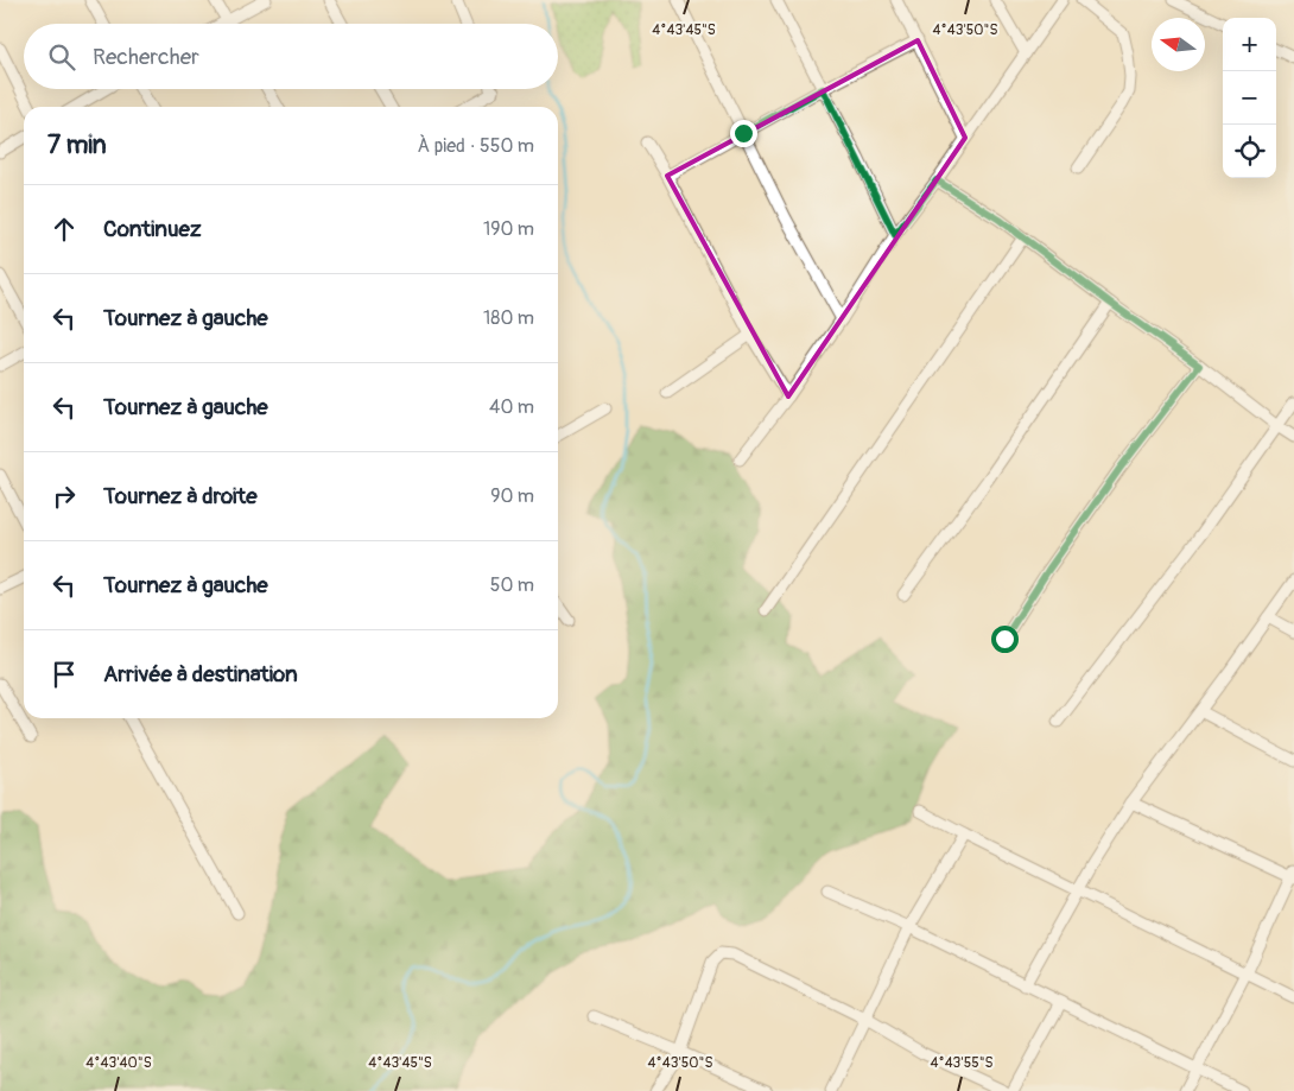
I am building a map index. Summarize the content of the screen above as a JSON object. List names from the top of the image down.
{
  "north": "left",
  "page": {
    "map_buttons": ["+", "−"],
    "search": "Rechercher",
    "heading": ["7 min", "À pied · 550 m"],
    "list": [
      ["Continuez", "190 m"],
      ["Tournez à gauche", "180 m"],
      ["Tournez à gauche", "40 m"],
      ["Tournez à droite", "90 m"],
      ["Tournez à gauche", "50 m"],
      "Arrivée à destination"
    ]
  },
  "coordinates": [
    "4°43'45\"S",
    "4°43'50\"S",
    "4°43'40\"S",
    "4°43'55\"S"
  ]
}
